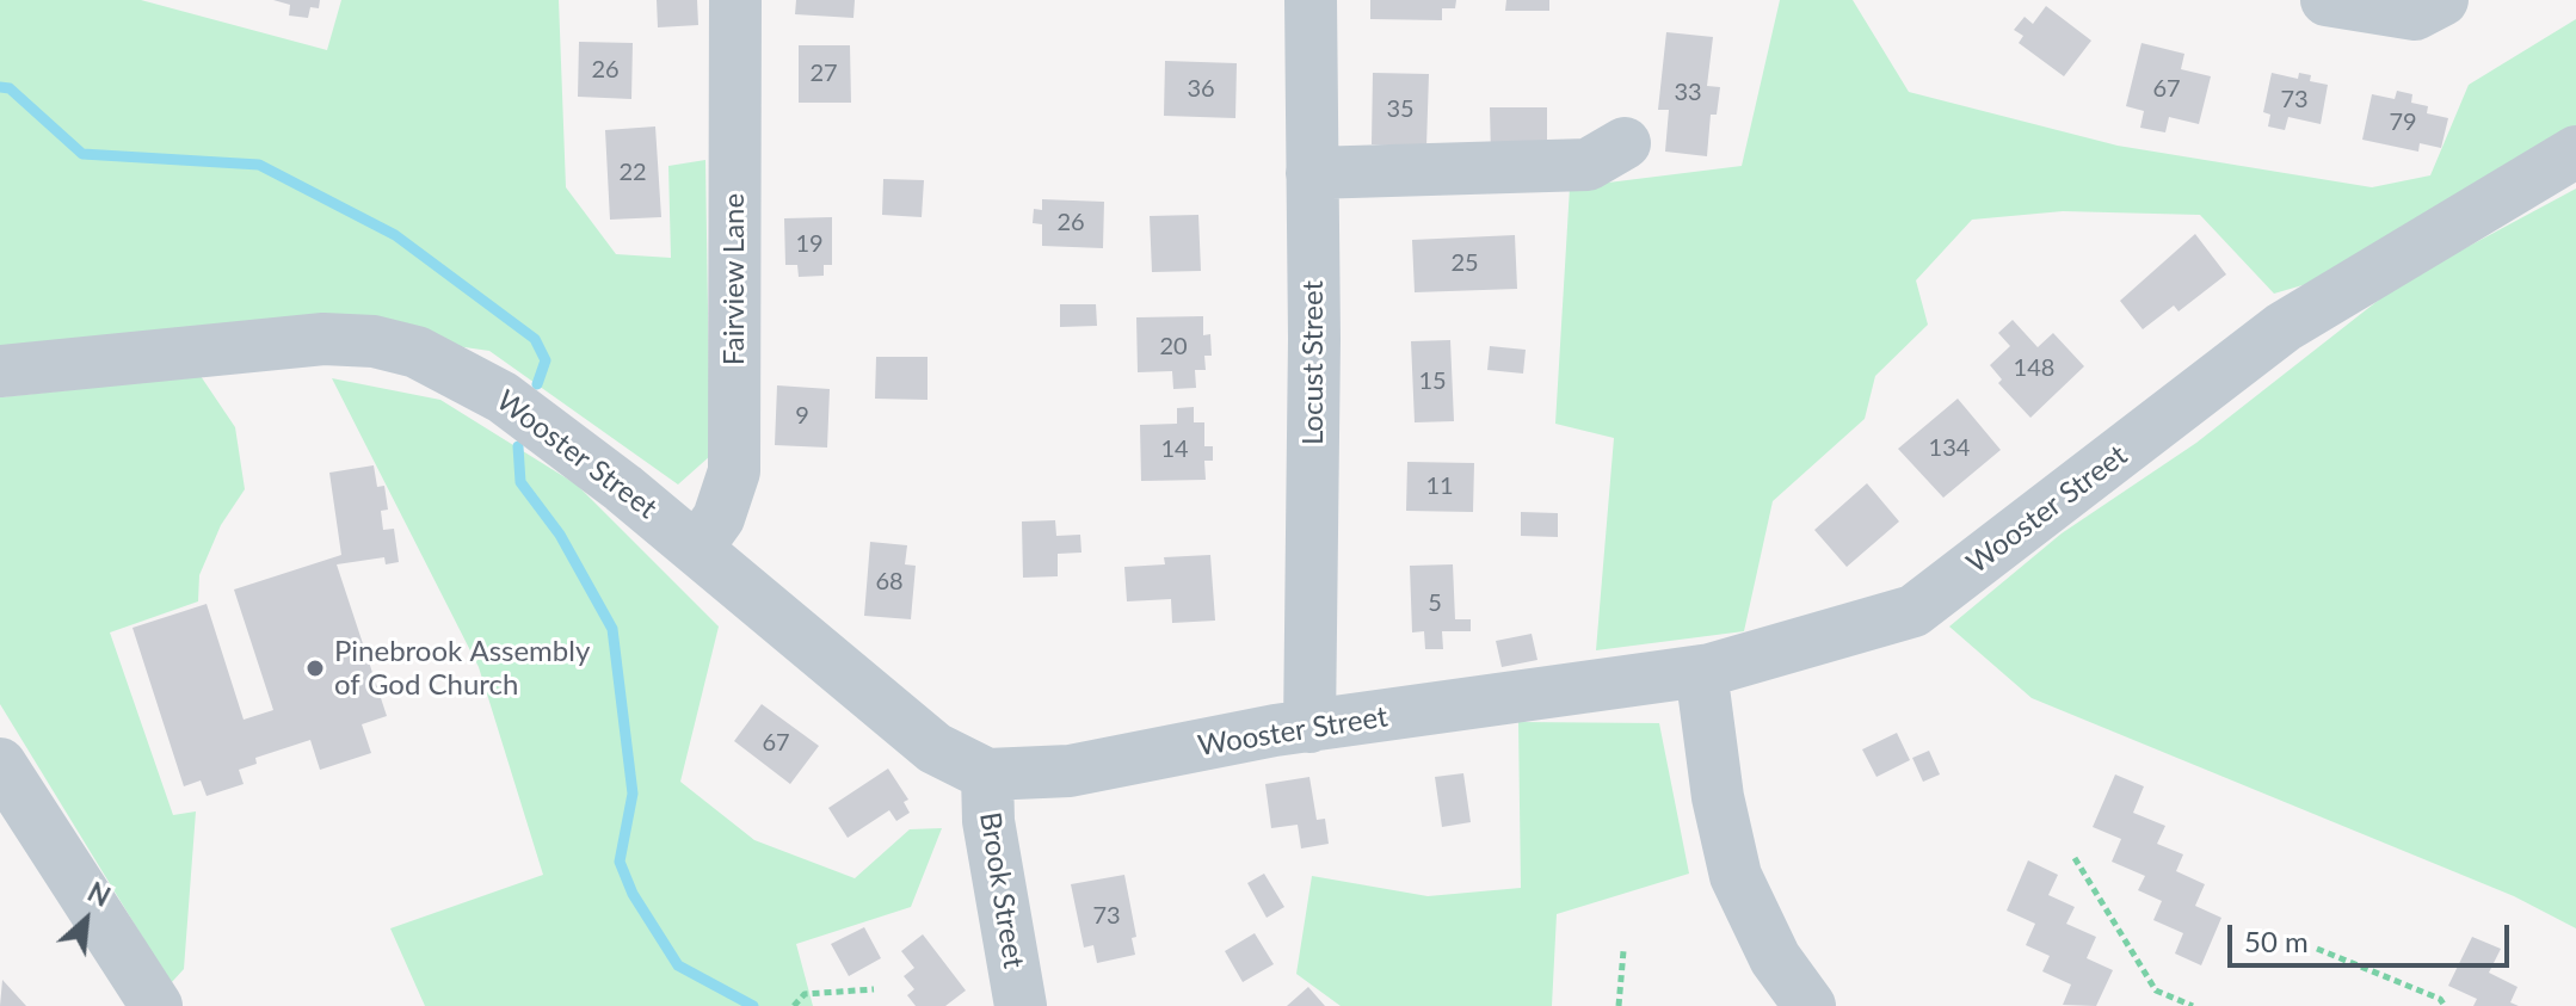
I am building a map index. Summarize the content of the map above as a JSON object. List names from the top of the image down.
{
  "streets": {
    "street": [
      "Fairview Lane",
      "Locust Street",
      "Wooster Street",
      "Brook Street"
    ]
  },
  "crossings": [
    ["Fairview Lane", "Wooster Street"],
    ["Locust Street", "Wooster Street"],
    ["Wooster Street", "Brook Street"]
  ],
  "places": ["Pinebrook Assembly of God Church"],
  "house_numbers": [
    "26",
    "27",
    "36",
    "67",
    "33",
    "73",
    "35",
    "79",
    "22",
    "26",
    "19",
    "25",
    "20",
    "148",
    "15",
    "9",
    "134",
    "14",
    "11",
    "68",
    "5",
    "67",
    "73"
  ],
  "scale_bar": "50 m",
  "north": "top right"
}
